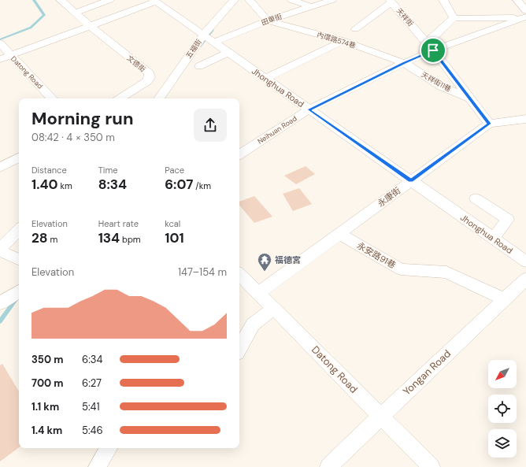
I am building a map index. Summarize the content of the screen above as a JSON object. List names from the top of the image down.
{
  "streets": {
    "street": [
      "天祥街",
      "田單街",
      "內環路574巷",
      "五福街",
      "文德街",
      "Datong Road",
      "天祥街11巷",
      "Jhonghua Road",
      "Neihuan Road",
      "永康街",
      "永安路91巷",
      "Yongan Road"
    ]
  },
  "crossings": [
    ["天祥街", "天祥街11巷"],
    ["天祥街", "Neihuan Road"],
    ["天祥街", "永康街"],
    ["田單街", "內環路574巷"],
    ["田單街", "五福街"],
    ["田單街", "Jhonghua Road"],
    ["內環路574巷", "天祥街11巷"],
    ["內環路574巷", "Neihuan Road"],
    ["五福街", "Jhonghua Road"],
    ["Datong Road", "永康街"],
    ["Datong Road", "Yongan Road"],
    ["天祥街11巷", "Neihuan Road"],
    ["Jhonghua Road", "Neihuan Road"],
    ["Jhonghua Road", "永康街"],
    ["永康街", "永安路91巷"],
    ["永安路91巷", "Yongan Road"]
  ],
  "places": {
    "temple": ["福德宮"]
  },
  "north": "bottom left",
  "page": {
    "heading": ["Morning run", "08:42 · 4 × 350 m"],
    "stats": [
      ["Distance", "1.40 km"],
      ["Time", "8:34"],
      ["Pace", "6:07 /km"],
      ["Elevation", "28 m"],
      ["Heart rate", "134 bpm"],
      ["kcal", "101"]
    ],
    "chart": ["Elevation", "147–154 m"],
    "list": [
      {
        "name": "350 m",
        "note": "6:34"
      },
      {
        "name": "700 m",
        "note": "6:27"
      },
      {
        "name": "1.1 km",
        "note": "5:41"
      },
      {
        "name": "1.4 km",
        "note": "5:46"
      }
    ]
  }
}
